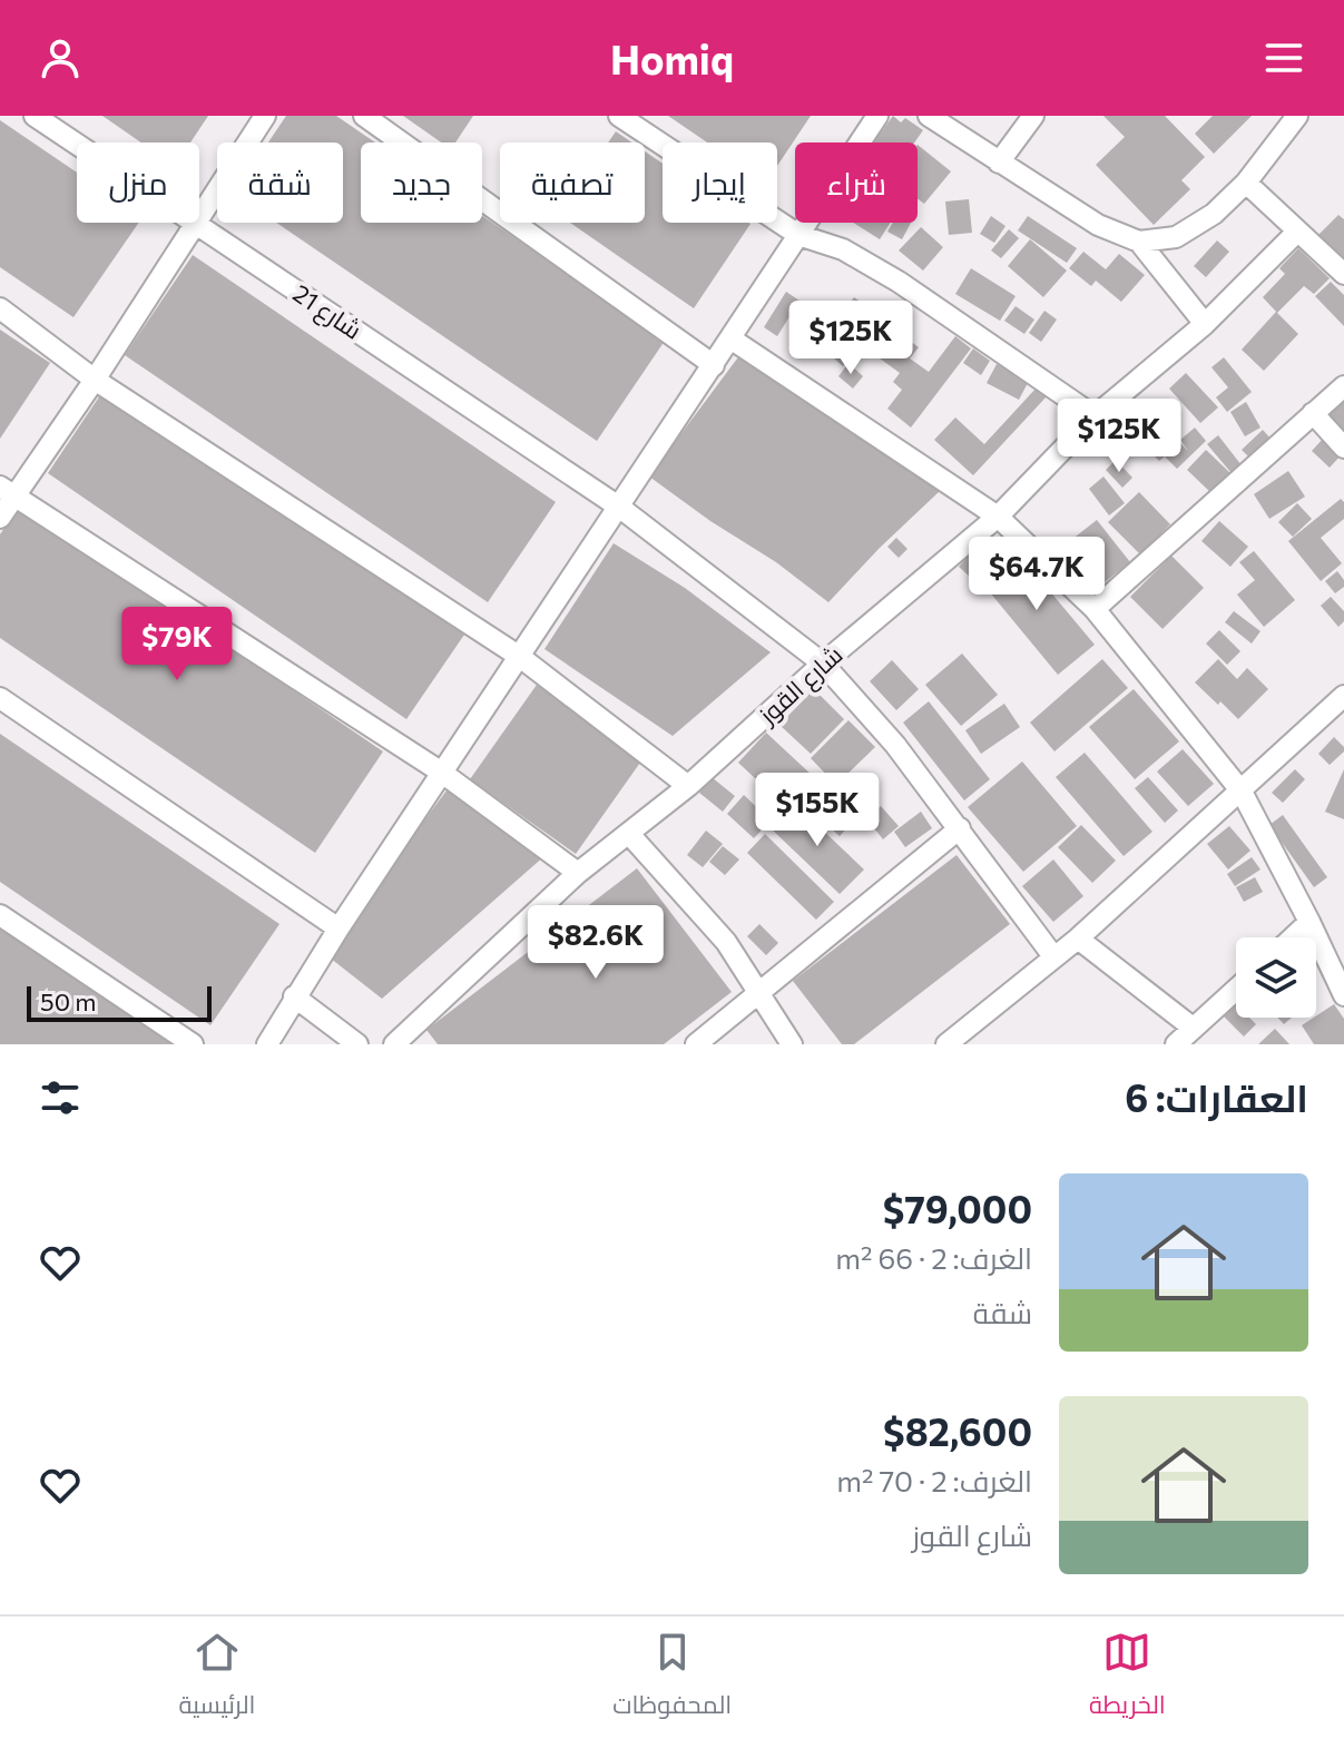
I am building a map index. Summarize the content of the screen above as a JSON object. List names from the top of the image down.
{
  "streets": {
    "street": ["شارع 21", "شارع القوز"]
  },
  "crossings": [
    ["شارع 21", "شارع القوز"]
  ],
  "scale_bar": "50 m",
  "page": {
    "header": "Homiq",
    "chip": [
      "شراء",
      "إيجار",
      "تصفية",
      "جديد",
      "شقة",
      "منزل"
    ],
    "price": [
      "$125K",
      "$125K",
      "$64.7K",
      "$79K",
      "$155K",
      "$82.6K"
    ],
    "scale": "50 m",
    "heading": "العقارات: 6",
    "list": [
      {
        "name": "$79,000",
        "note": "الغرف: 2 · 66 m² · شقة"
      },
      {
        "name": "$82,600",
        "note": "الغرف: 2 · 70 m² · شارع القوز"
      }
    ],
    "tabs": ["الخريطة", "المحفوظات", "الرئيسية"]
  }
}
